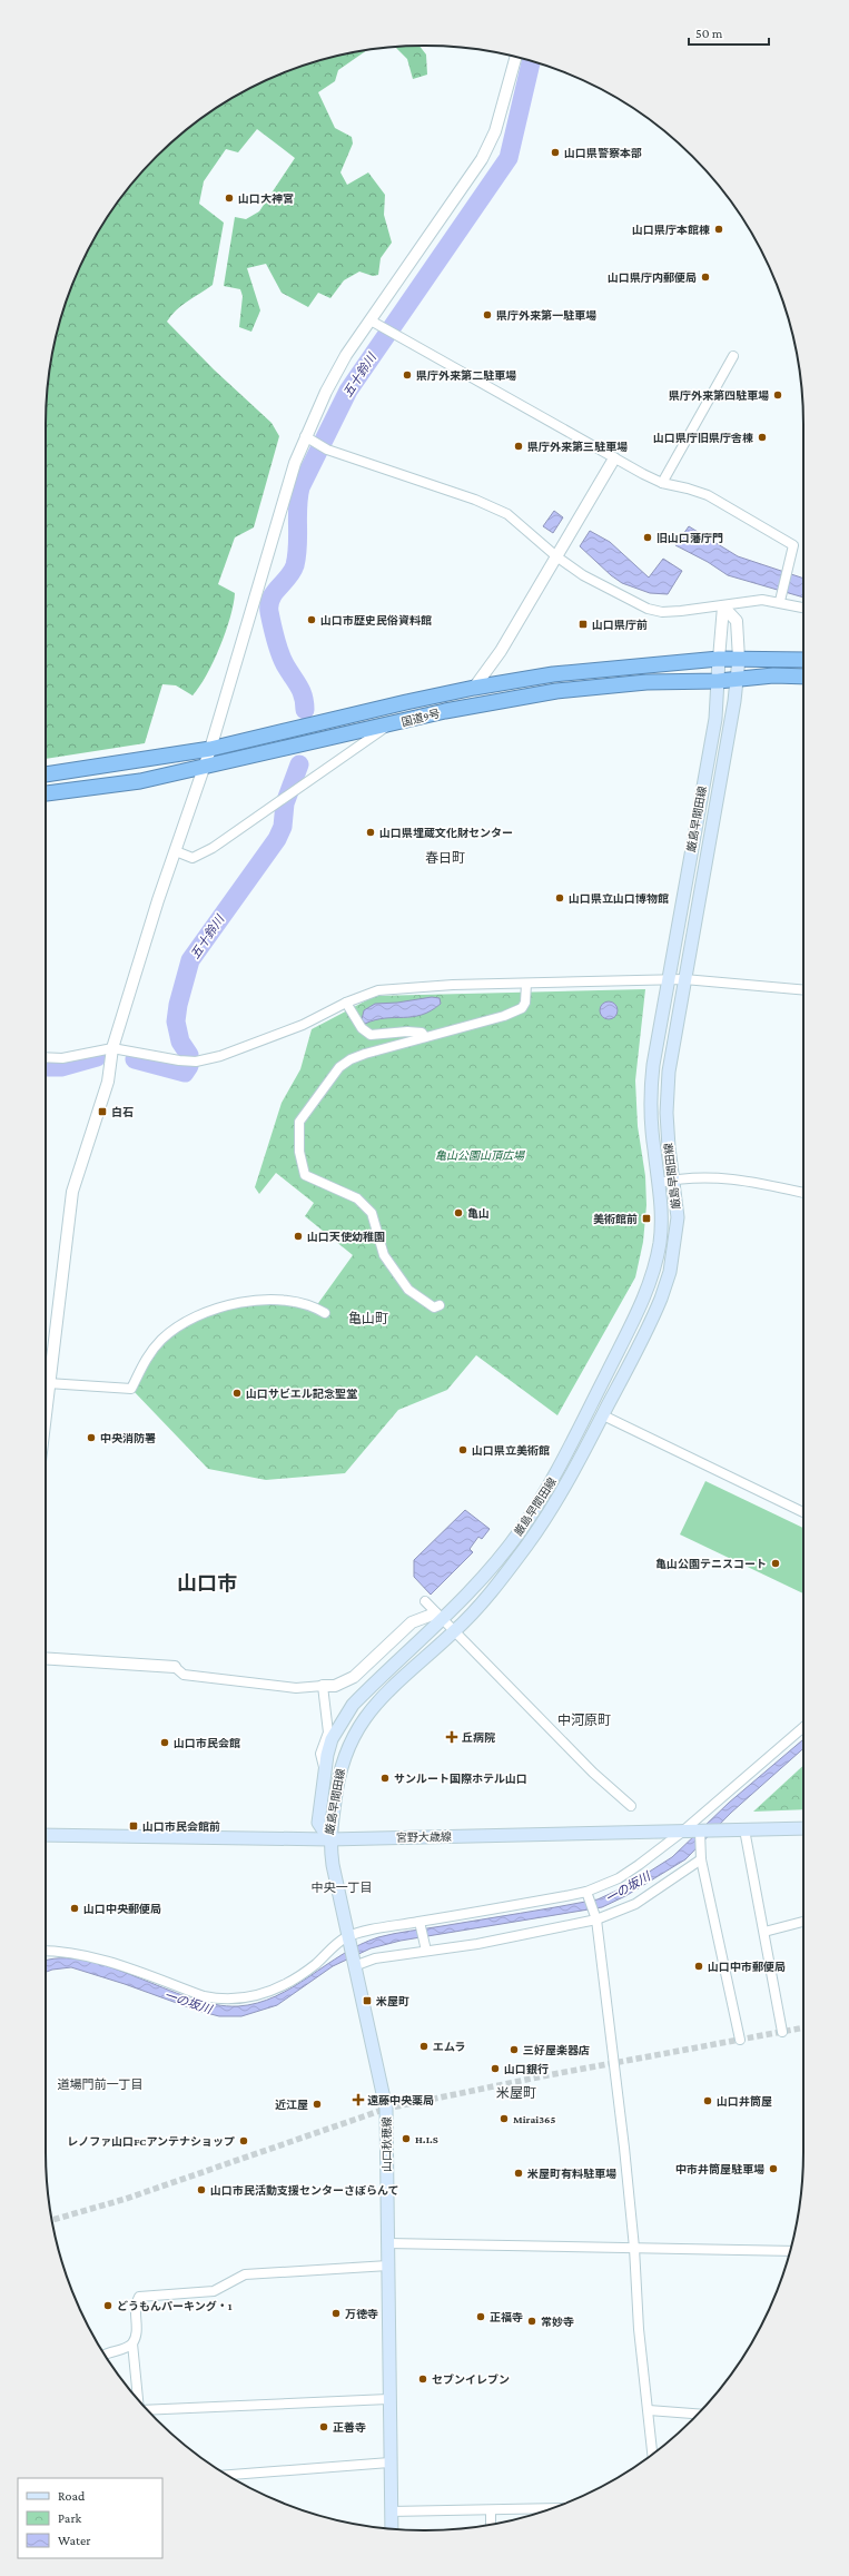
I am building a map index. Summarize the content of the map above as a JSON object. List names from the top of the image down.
{
  "streets": {
    "highway": ["国道9号"],
    "main road": ["厳島早間田線", "宮野大歳線", "山口秋穂線"]
  },
  "crossings": [
    ["国道9号", "厳島早間田線"],
    ["厳島早間田線", "宮野大歳線"],
    ["厳島早間田線", "山口秋穂線"],
    ["宮野大歳線", "山口秋穂線"]
  ],
  "districts": [
    "春日町",
    "亀山町",
    "山口市",
    "中河原町",
    "中央一丁目",
    "道場門前一丁目",
    "米屋町"
  ],
  "water": ["五十鈴川", "一の坂川"],
  "parks": ["亀山公園山頂広場"],
  "places": {
    "other": [
      "山口県警察本部",
      "山口大神宮",
      "山口県庁本館棟",
      "山口県庁内郵便局",
      "県庁外来第一駐車場",
      "県庁外来第二駐車場",
      "県庁外来第四駐車場",
      "山口県庁旧県庁舎棟",
      "県庁外来第三駐車場",
      "旧山口藩庁門",
      "山口市歴史民俗資料館",
      "山口県埋蔵文化財センター",
      "山口県立山口博物館",
      "亀山",
      "山口天使幼稚園",
      "山口サビエル記念聖堂",
      "中央消防署",
      "山口県立美術館",
      "亀山公園テニスコート",
      "山口市民会館",
      "サンルート国際ホテル山口",
      "山口中央郵便局",
      "山口中市郵便局",
      "エムラ",
      "三好屋楽器店",
      "山口銀行",
      "山口井筒屋",
      "近江屋",
      "Mirai365",
      "H.I.S",
      "レノファ山口FCアンテナショップ",
      "中市井筒屋駐車場",
      "米屋町有料駐車場",
      "山口市民活動支援センターさぽらんて",
      "どうもんパーキング・1",
      "万徳寺",
      "正福寺",
      "常妙寺",
      "セブンイレブン",
      "正善寺"
    ],
    "transit": [
      "山口県庁前",
      "白石",
      "美術館前",
      "山口市民会館前",
      "米屋町"
    ],
    "health": ["丘病院", "遠藤中央薬局"]
  },
  "legend": ["Road", "Park", "Water"],
  "scale_bar": "50 m"
}
